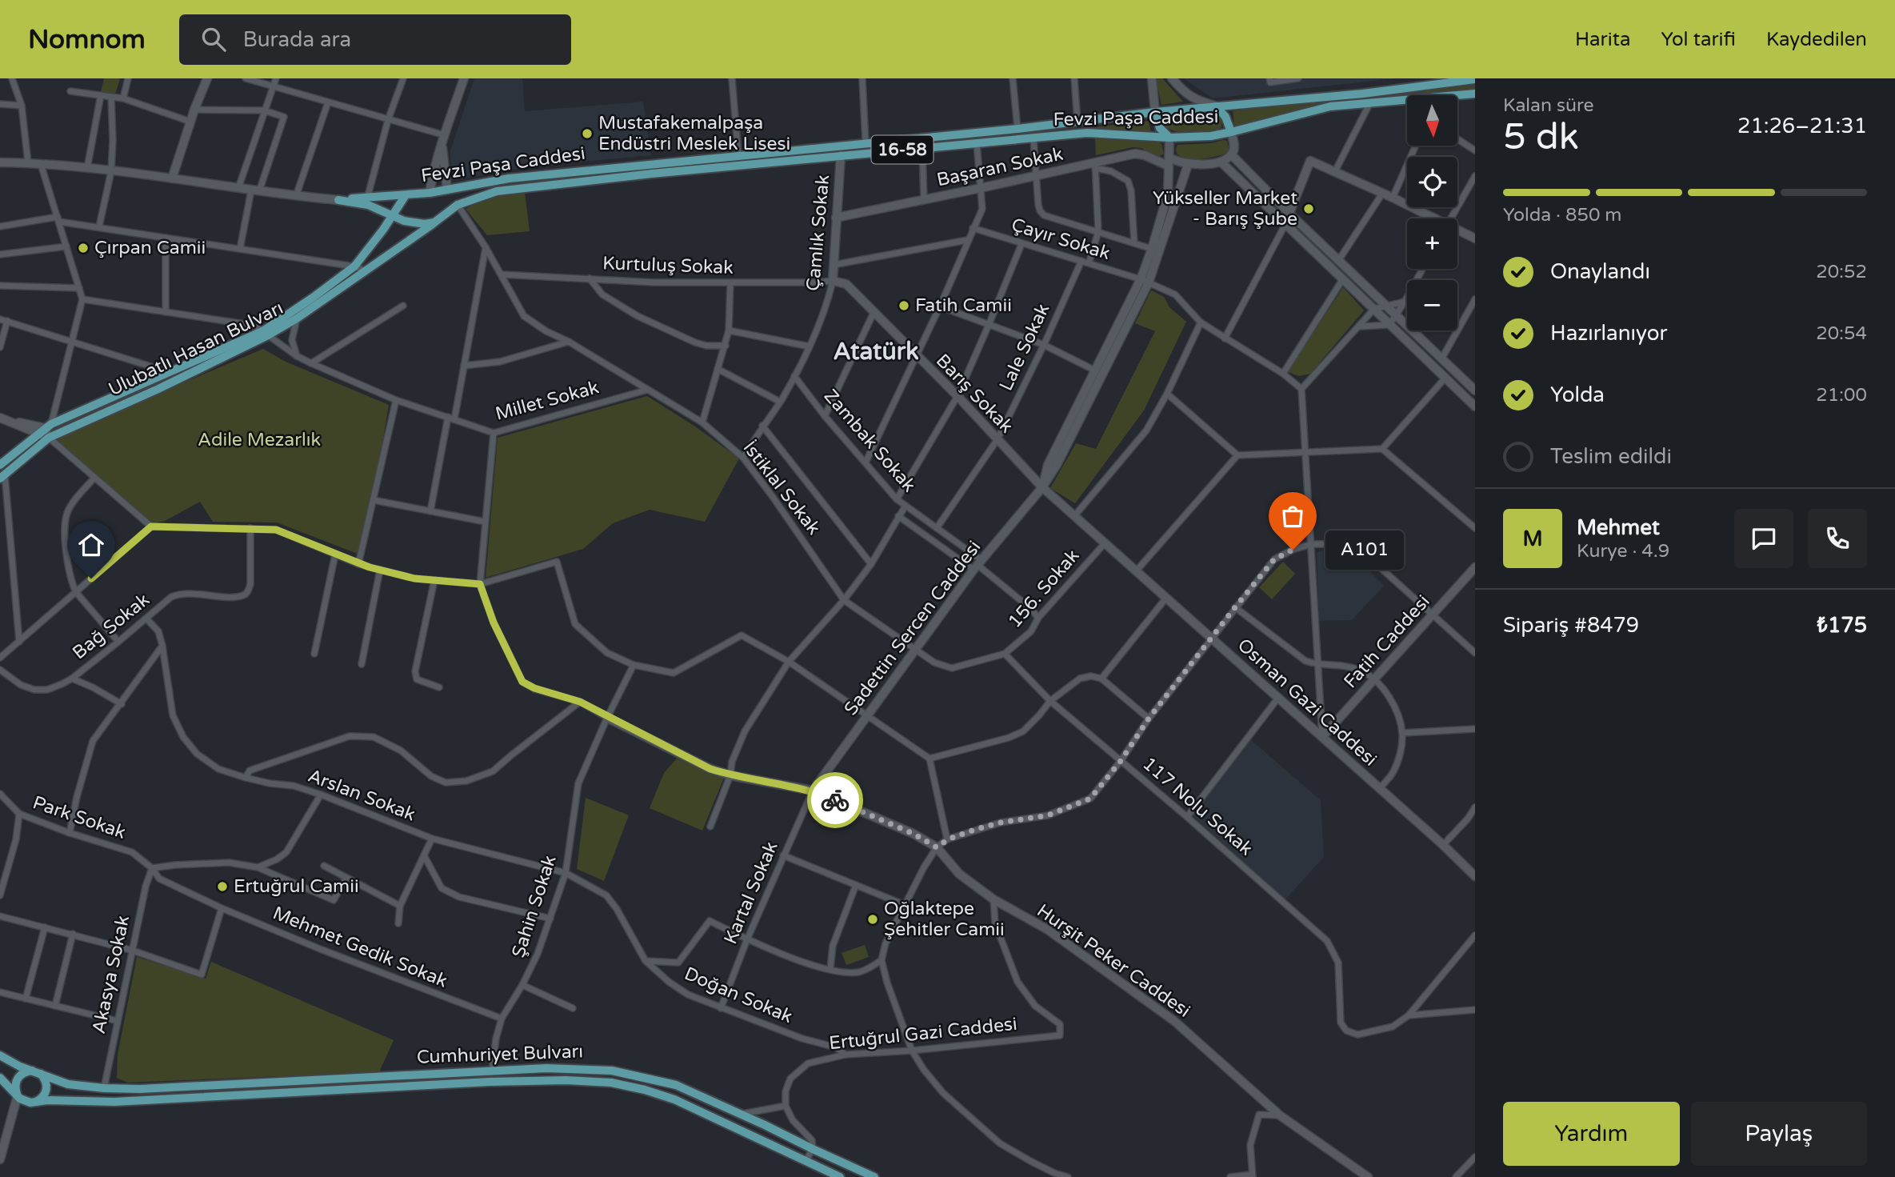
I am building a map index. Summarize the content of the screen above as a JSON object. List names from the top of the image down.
{
  "streets": {
    "main road": [
      "Fevzi Paşa Caddesi",
      "16-58",
      "Ulubatlı Hasan Bulvarı",
      "Cumhuriyet Bulvarı"
    ],
    "street": [
      "Başaran Sokak",
      "Çamlık Sokak",
      "Çayır Sokak",
      "Kurtuluş Sokak",
      "Lale Sokak",
      "Barış Sokak",
      "Millet Sokak",
      "Zambak Sokak",
      "İstiklal Sokak",
      "156. Sokak",
      "Bağ Sokak",
      "Sadettin Sercen Caddesi",
      "Fatih Caddesi",
      "Osman Gazi Caddesi",
      "Arslan Sokak",
      "117 Nolu Sokak",
      "Park Sokak",
      "Kartal Sokak",
      "Şahin Sokak",
      "Mehmet Gedik Sokak",
      "Hurşit Peker Caddesi",
      "Akasya Sokak",
      "Doğan Sokak",
      "Ertuğrul Gazi Caddesi"
    ]
  },
  "crossings": [
    ["Fevzi Paşa Caddesi", "Çamlık Sokak"],
    ["Fevzi Paşa Caddesi", "Ulubatlı Hasan Bulvarı"],
    ["Fevzi Paşa Caddesi", "İstiklal Sokak"],
    ["Fevzi Paşa Caddesi", "Sadettin Sercen Caddesi"],
    ["Başaran Sokak", "Çamlık Sokak"],
    ["Başaran Sokak", "Sadettin Sercen Caddesi"],
    ["Çamlık Sokak", "Kurtuluş Sokak"],
    ["Çamlık Sokak", "Barış Sokak"],
    ["Çamlık Sokak", "Zambak Sokak"],
    ["Çamlık Sokak", "İstiklal Sokak"],
    ["Çayır Sokak", "Lale Sokak"],
    ["Çayır Sokak", "Sadettin Sercen Caddesi"],
    ["Kurtuluş Sokak", "Barış Sokak"],
    ["Kurtuluş Sokak", "İstiklal Sokak"],
    ["Lale Sokak", "Barış Sokak"],
    ["Lale Sokak", "Zambak Sokak"],
    ["Ulubatlı Hasan Bulvarı", "Millet Sokak"],
    ["Barış Sokak", "Sadettin Sercen Caddesi"],
    ["Barış Sokak", "Osman Gazi Caddesi"],
    ["Millet Sokak", "İstiklal Sokak"],
    ["Zambak Sokak", "Sadettin Sercen Caddesi"],
    ["156. Sokak", "Osman Gazi Caddesi"],
    ["156. Sokak", "117 Nolu Sokak"],
    ["Bağ Sokak", "Arslan Sokak"],
    ["Sadettin Sercen Caddesi", "Osman Gazi Caddesi"],
    ["Sadettin Sercen Caddesi", "Kartal Sokak"],
    ["Sadettin Sercen Caddesi", "Hurşit Peker Caddesi"],
    ["Fatih Caddesi", "Osman Gazi Caddesi"],
    ["Arslan Sokak", "Şahin Sokak"],
    ["Arslan Sokak", "Doğan Sokak"],
    ["Park Sokak", "Mehmet Gedik Sokak"],
    ["Park Sokak", "Akasya Sokak"],
    ["Kartal Sokak", "Hurşit Peker Caddesi"],
    ["Kartal Sokak", "Doğan Sokak"],
    ["Şahin Sokak", "Mehmet Gedik Sokak"],
    ["Şahin Sokak", "Hurşit Peker Caddesi"],
    ["Şahin Sokak", "Doğan Sokak"],
    ["Şahin Sokak", "Cumhuriyet Bulvarı"],
    ["Mehmet Gedik Sokak", "Akasya Sokak"],
    ["Hurşit Peker Caddesi", "Ertuğrul Gazi Caddesi"],
    ["Akasya Sokak", "Cumhuriyet Bulvarı"],
    ["Doğan Sokak", "Ertuğrul Gazi Caddesi"]
  ],
  "districts": ["Atatürk"],
  "parks": ["Adile Mezarlık"],
  "places": [
    "Mustafakemalpaşa Endüstri Meslek Lisesi",
    "Yükseller Market - Barış Şube",
    "Çırpan Camii",
    "Fatih Camii",
    "A101",
    "Ertuğrul Camii",
    "Oğlaktepe Şehitler Camii"
  ],
  "north": "bottom",
  "page": {
    "header": "Nomnom",
    "search": "Burada ara",
    "nav": ["Harita", "Yol tarifi", "Kaydedilen"],
    "heading": ["5 dk", "Kalan süre", "21:26–21:31"],
    "panel": [
      "Mehmet",
      "Kurye · 4.9",
      "Sipariş #8479",
      "₺175"
    ],
    "map_buttons": ["+", "−"],
    "bar": "Yolda · 850 m",
    "list": [
      ["Onaylandı", "20:52"],
      ["Hazırlanıyor", "20:54"],
      ["Yolda", "21:00"],
      "Teslim edildi"
    ],
    "round": "M",
    "bubble": "A101",
    "buttons": ["Yardım", "Paylaş"]
  }
}
